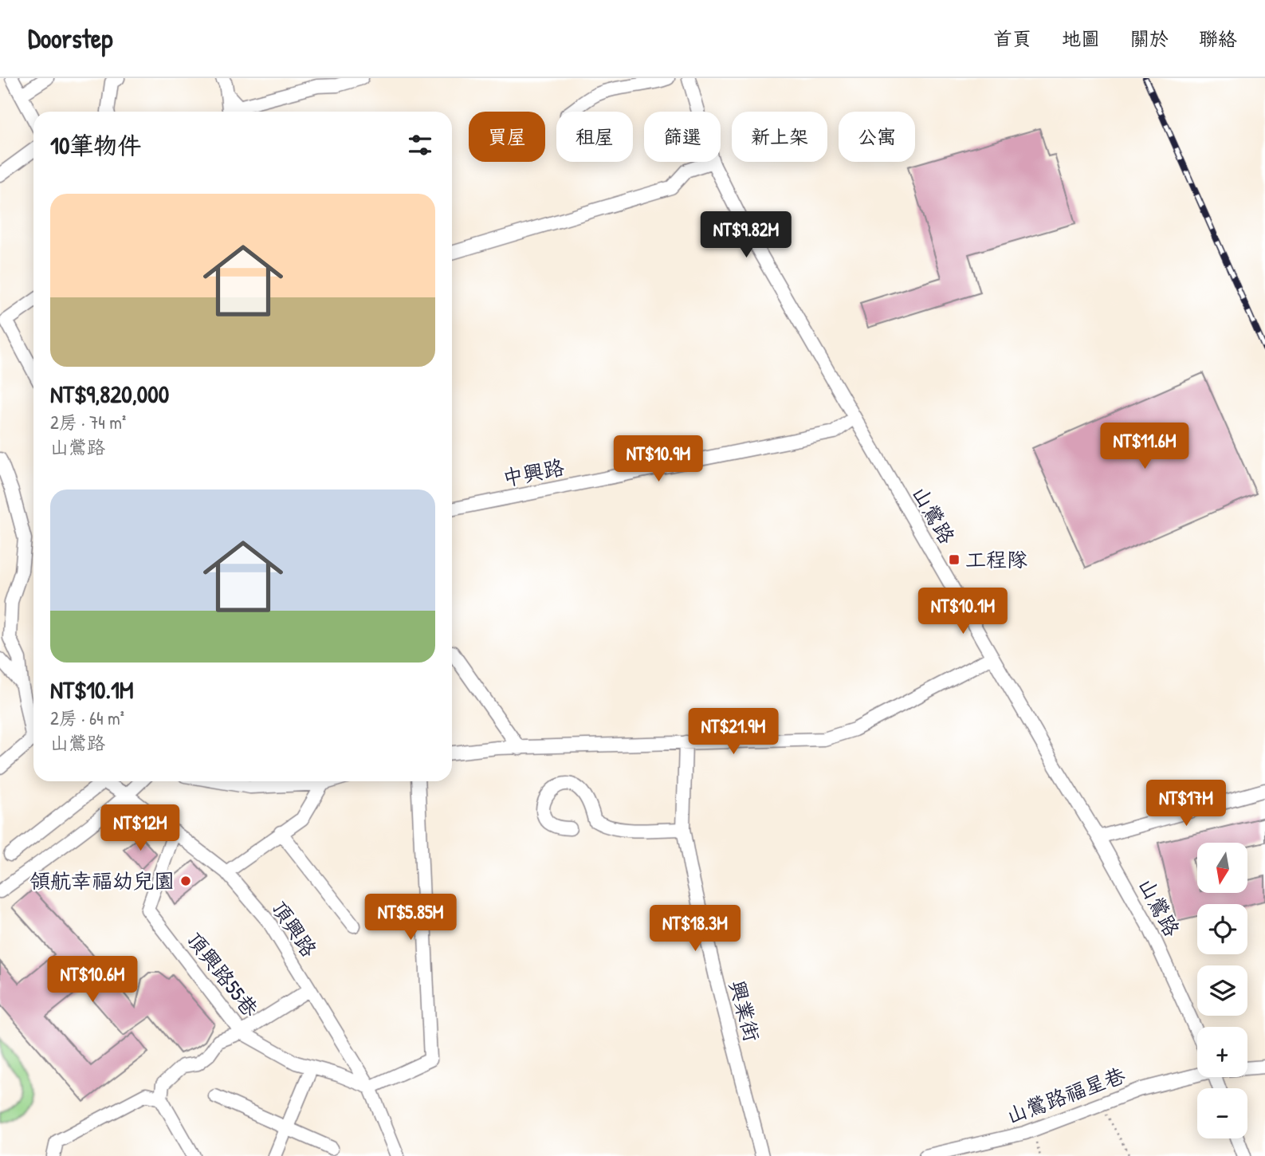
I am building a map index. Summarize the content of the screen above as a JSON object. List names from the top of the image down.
{
  "streets": {
    "street": [
      "中興路",
      "山鶯路",
      "頂興路",
      "頂興路55巷",
      "興業街",
      "山鶯路福星巷"
    ]
  },
  "crossings": [
    ["中興路", "山鶯路"],
    ["頂興路", "頂興路55巷"]
  ],
  "places": {
    "transit": ["工程隊"],
    "other": ["領航幸福幼兒園"]
  },
  "north": "bottom",
  "page": {
    "header": "Doorstep",
    "nav": [
      "首頁",
      "地圖",
      "關於",
      "聯絡"
    ],
    "chip": [
      "買屋",
      "租屋",
      "篩選",
      "新上架",
      "公寓"
    ],
    "heading": "10筆物件",
    "list": [
      {
        "name": "NT$9,820,000",
        "note": "2房 · 74 m² · 山鶯路"
      },
      {
        "name": "NT$10.1M",
        "note": "2房 · 64 m² · 山鶯路"
      }
    ],
    "price": [
      "NT$9.82M",
      "NT$11.6M",
      "NT$10.9M",
      "NT$10.1M",
      "NT$21.9M",
      "NT$17M",
      "NT$12M",
      "NT$5.85M",
      "NT$18.3M",
      "NT$10.6M"
    ],
    "map_buttons": ["+", "−"]
  }
}
